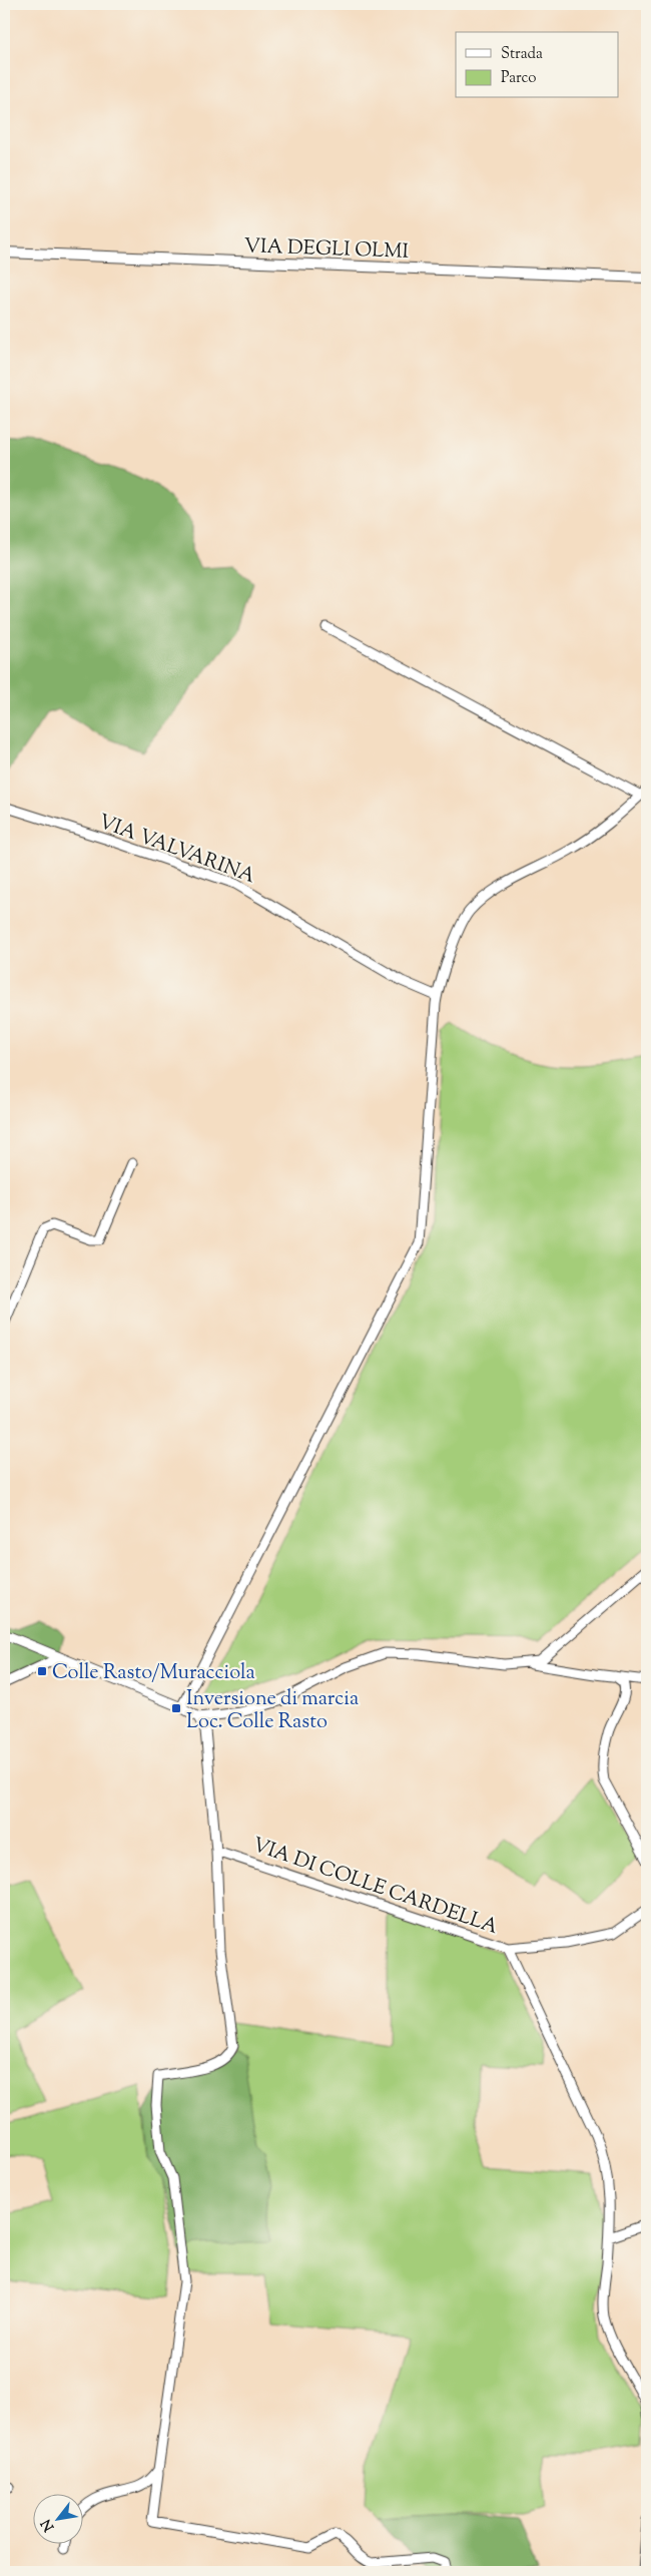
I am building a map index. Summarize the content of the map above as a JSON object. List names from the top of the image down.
{
  "streets": {
    "street": ["VIA DEGLI OLMI", "VIA VALVARINA", "VIA DI COLLE CARDELLA"]
  },
  "places": {
    "transit": ["Colle Rasto/Muracciola", "Inversione di marcia Loc. Colle Rasto"]
  },
  "legend": ["Strada", "Parco"],
  "north": "bottom left"
}
